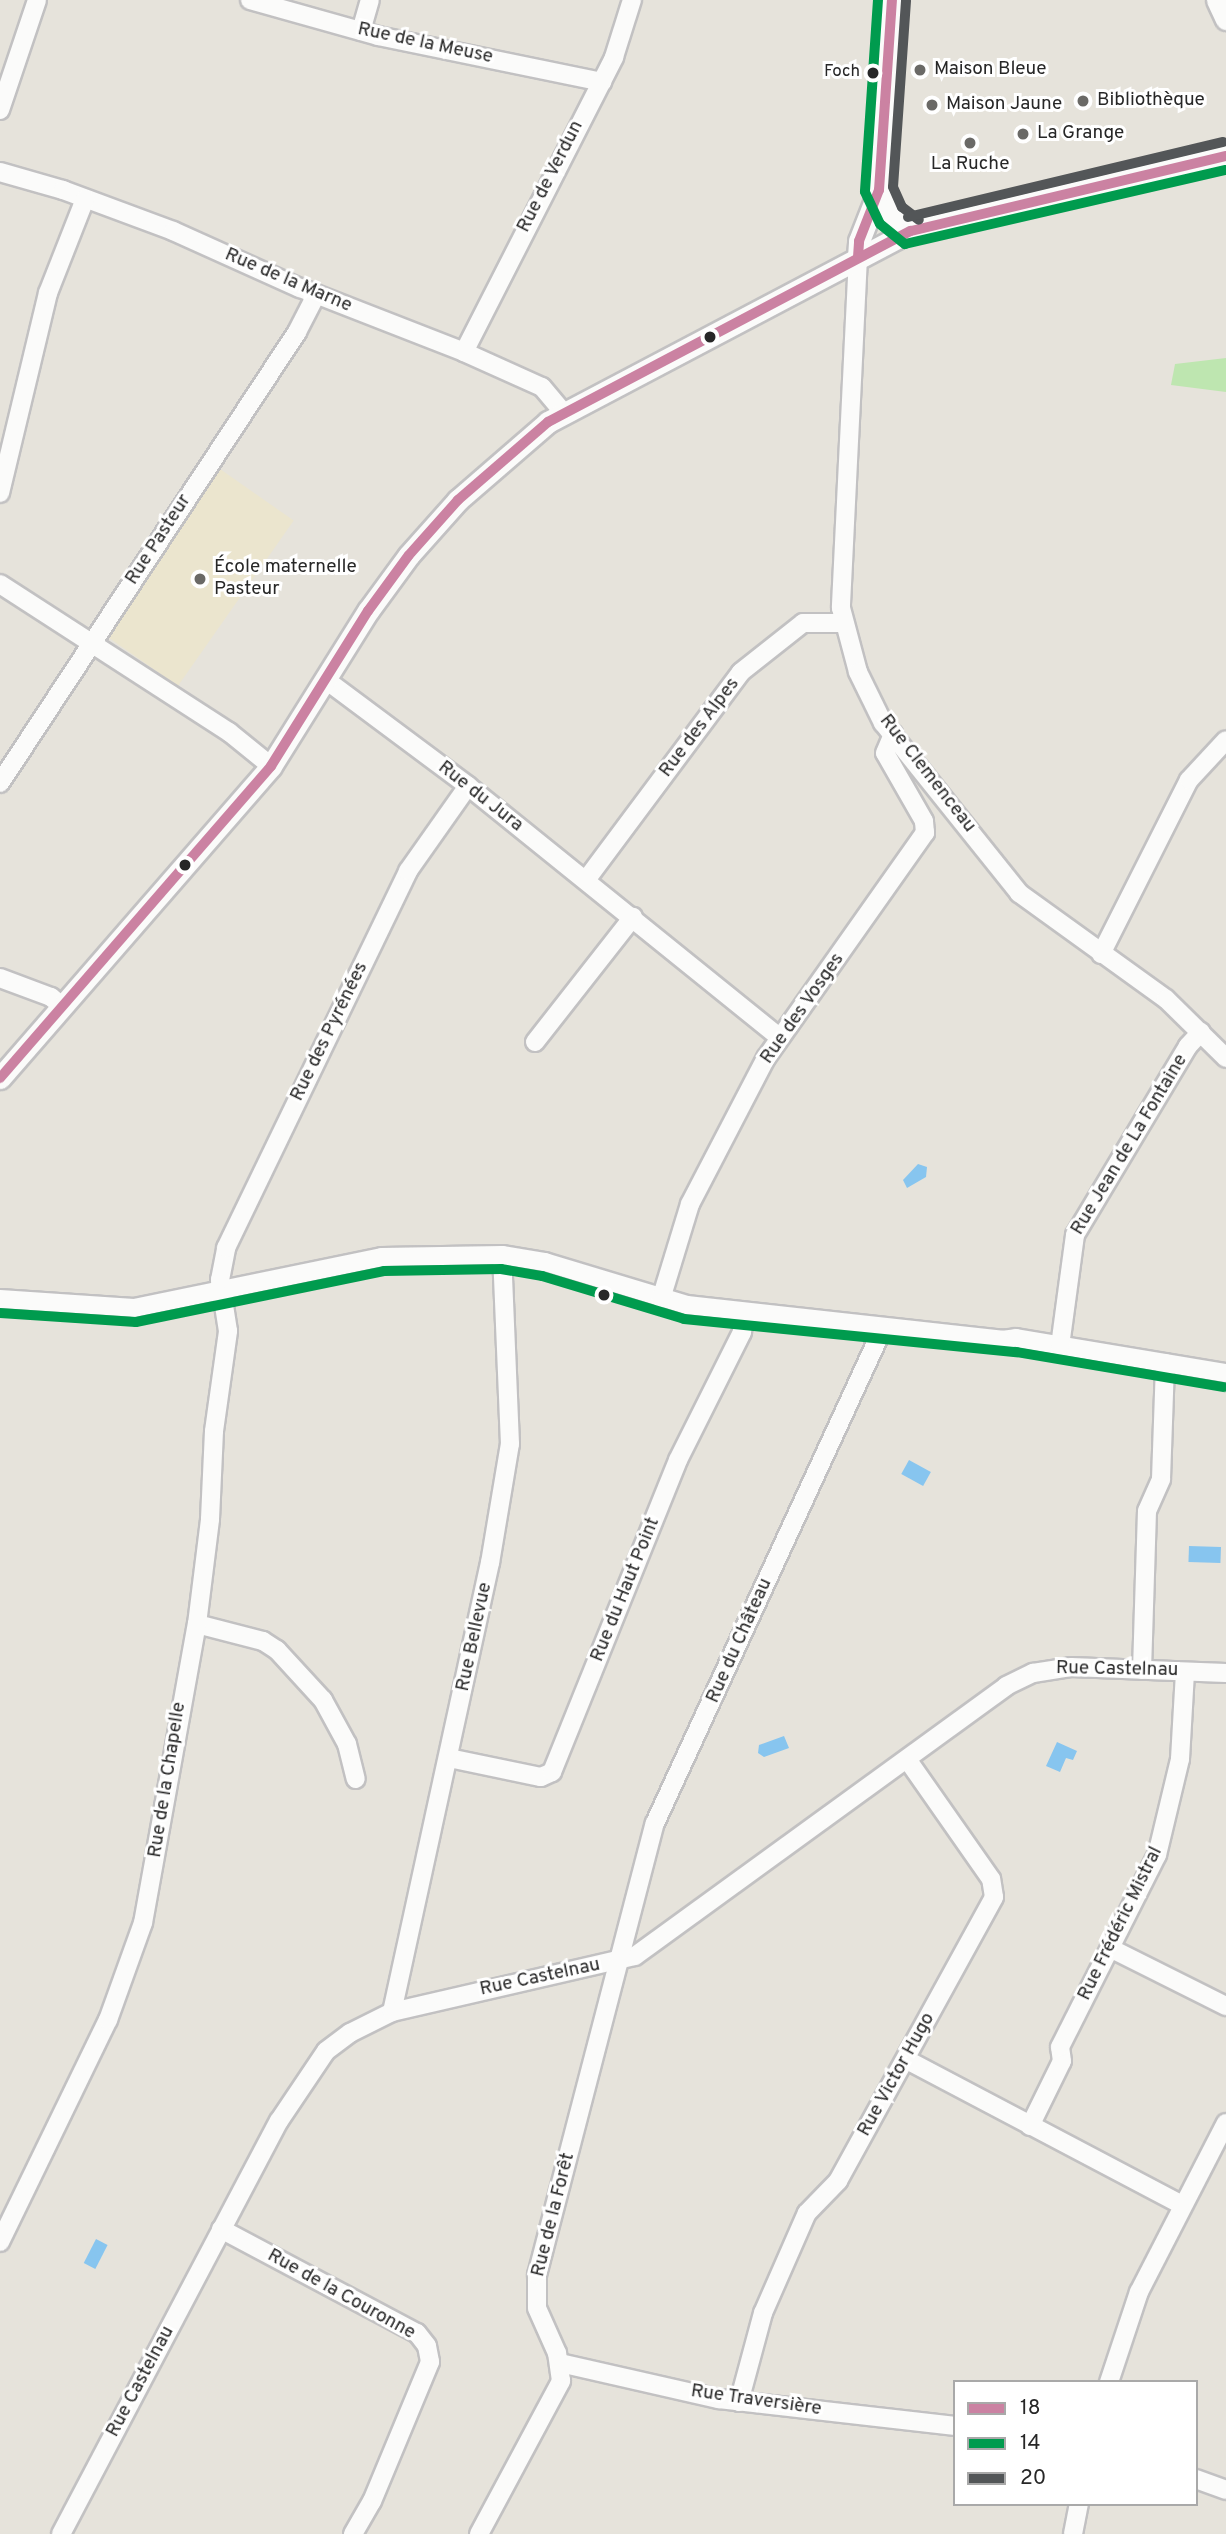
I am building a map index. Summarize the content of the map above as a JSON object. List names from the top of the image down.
{
  "streets": {
    "street": [
      "Rue de la Meuse",
      "Rue de Verdun",
      "Rue de la Marne",
      "Rue Pasteur",
      "Rue des Alpes",
      "Rue Clemenceau",
      "Rue du Jura",
      "Rue des Vosges",
      "Rue des Pyrénées",
      "Rue Jean de La Fontaine",
      "Rue du Haut Point",
      "Rue Bellevue",
      "Rue du Château",
      "Rue Castelnau",
      "Rue de la Chapelle",
      "Rue Frédéric Mistral",
      "Rue Victor Hugo",
      "Rue de la Forêt",
      "Rue de la Couronne",
      "Rue Traversière"
    ]
  },
  "crossings": [
    ["Rue de la Meuse", "Rue de Verdun"],
    ["Rue de Verdun", "Rue de la Marne"],
    ["Rue de la Marne", "Rue Pasteur"],
    ["Rue des Alpes", "Rue Clemenceau"],
    ["Rue des Alpes", "Rue du Jura"],
    ["Rue Clemenceau", "Rue des Vosges"],
    ["Rue Clemenceau", "Rue Jean de La Fontaine"],
    ["Rue du Jura", "Rue des Vosges"],
    ["Rue du Jura", "Rue des Pyrénées"],
    ["Rue des Pyrénées", "Rue de la Chapelle"],
    ["Rue du Haut Point", "Rue Bellevue"],
    ["Rue Bellevue", "Rue Castelnau"],
    ["Rue du Château", "Rue Castelnau"],
    ["Rue du Château", "Rue de la Forêt"],
    ["Rue Castelnau", "Rue Frédéric Mistral"],
    ["Rue Castelnau", "Rue Victor Hugo"],
    ["Rue Castelnau", "Rue de la Forêt"],
    ["Rue Castelnau", "Rue de la Couronne"],
    ["Rue Victor Hugo", "Rue Traversière"],
    ["Rue de la Forêt", "Rue Traversière"]
  ],
  "places": [
    "Maison Bleue",
    "Foch",
    "Bibliothèque",
    "Maison Jaune",
    "La Grange",
    "La Ruche",
    "École maternelle Pasteur"
  ],
  "lines": ["transit line 18", "transit line 14", "transit line 20"],
  "legend": ["18", "14", "20"]
}
